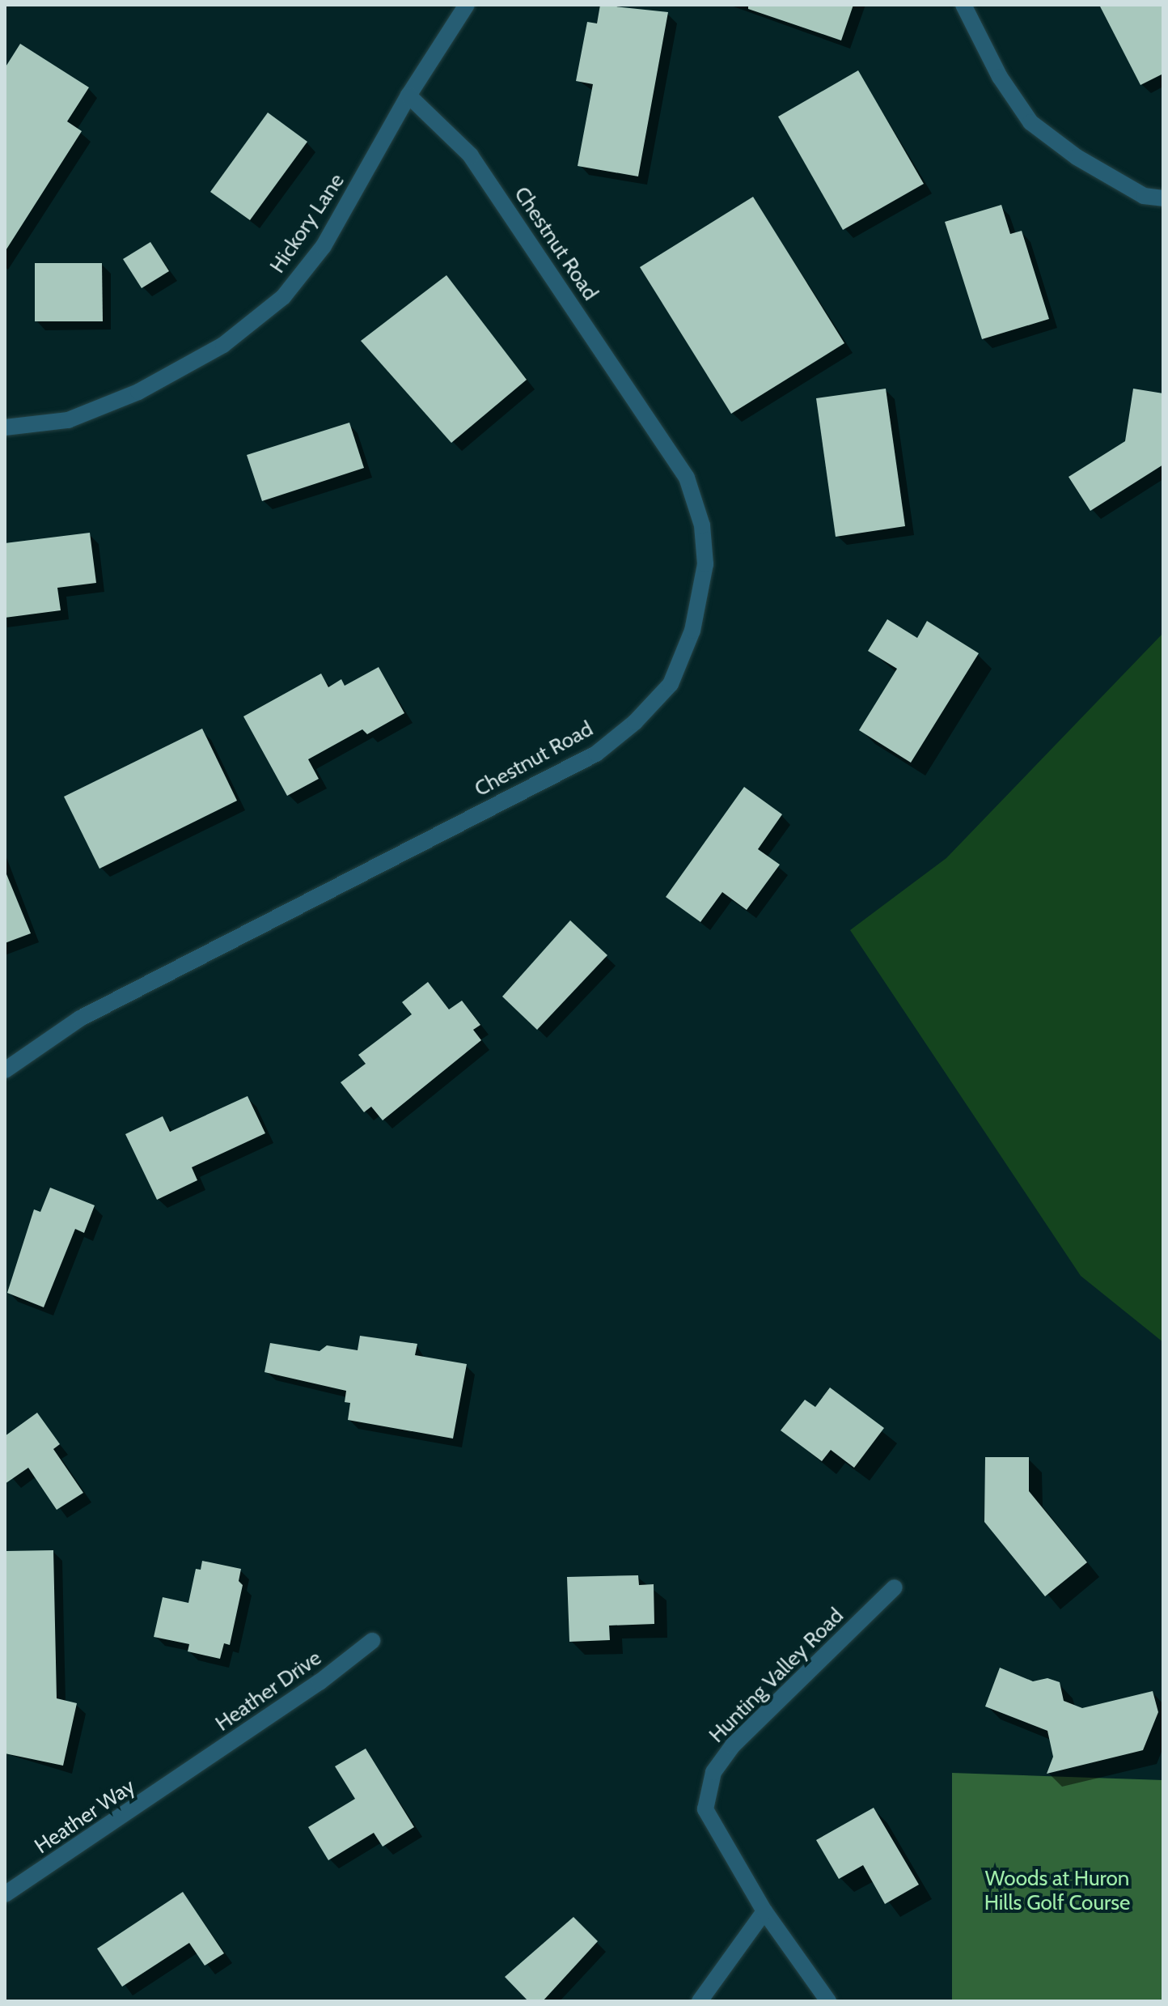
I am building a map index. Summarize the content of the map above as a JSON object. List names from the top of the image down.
{
  "streets": {
    "street": [
      "Hickory Lane",
      "Chestnut Road",
      "Hunting Valley Road",
      "Heather Drive",
      "Heather Way"
    ]
  },
  "crossings": [
    ["Hickory Lane", "Chestnut Road"],
    ["Heather Drive", "Heather Way"]
  ],
  "parks": ["Woods at Huron Hills Golf Course"]
}
